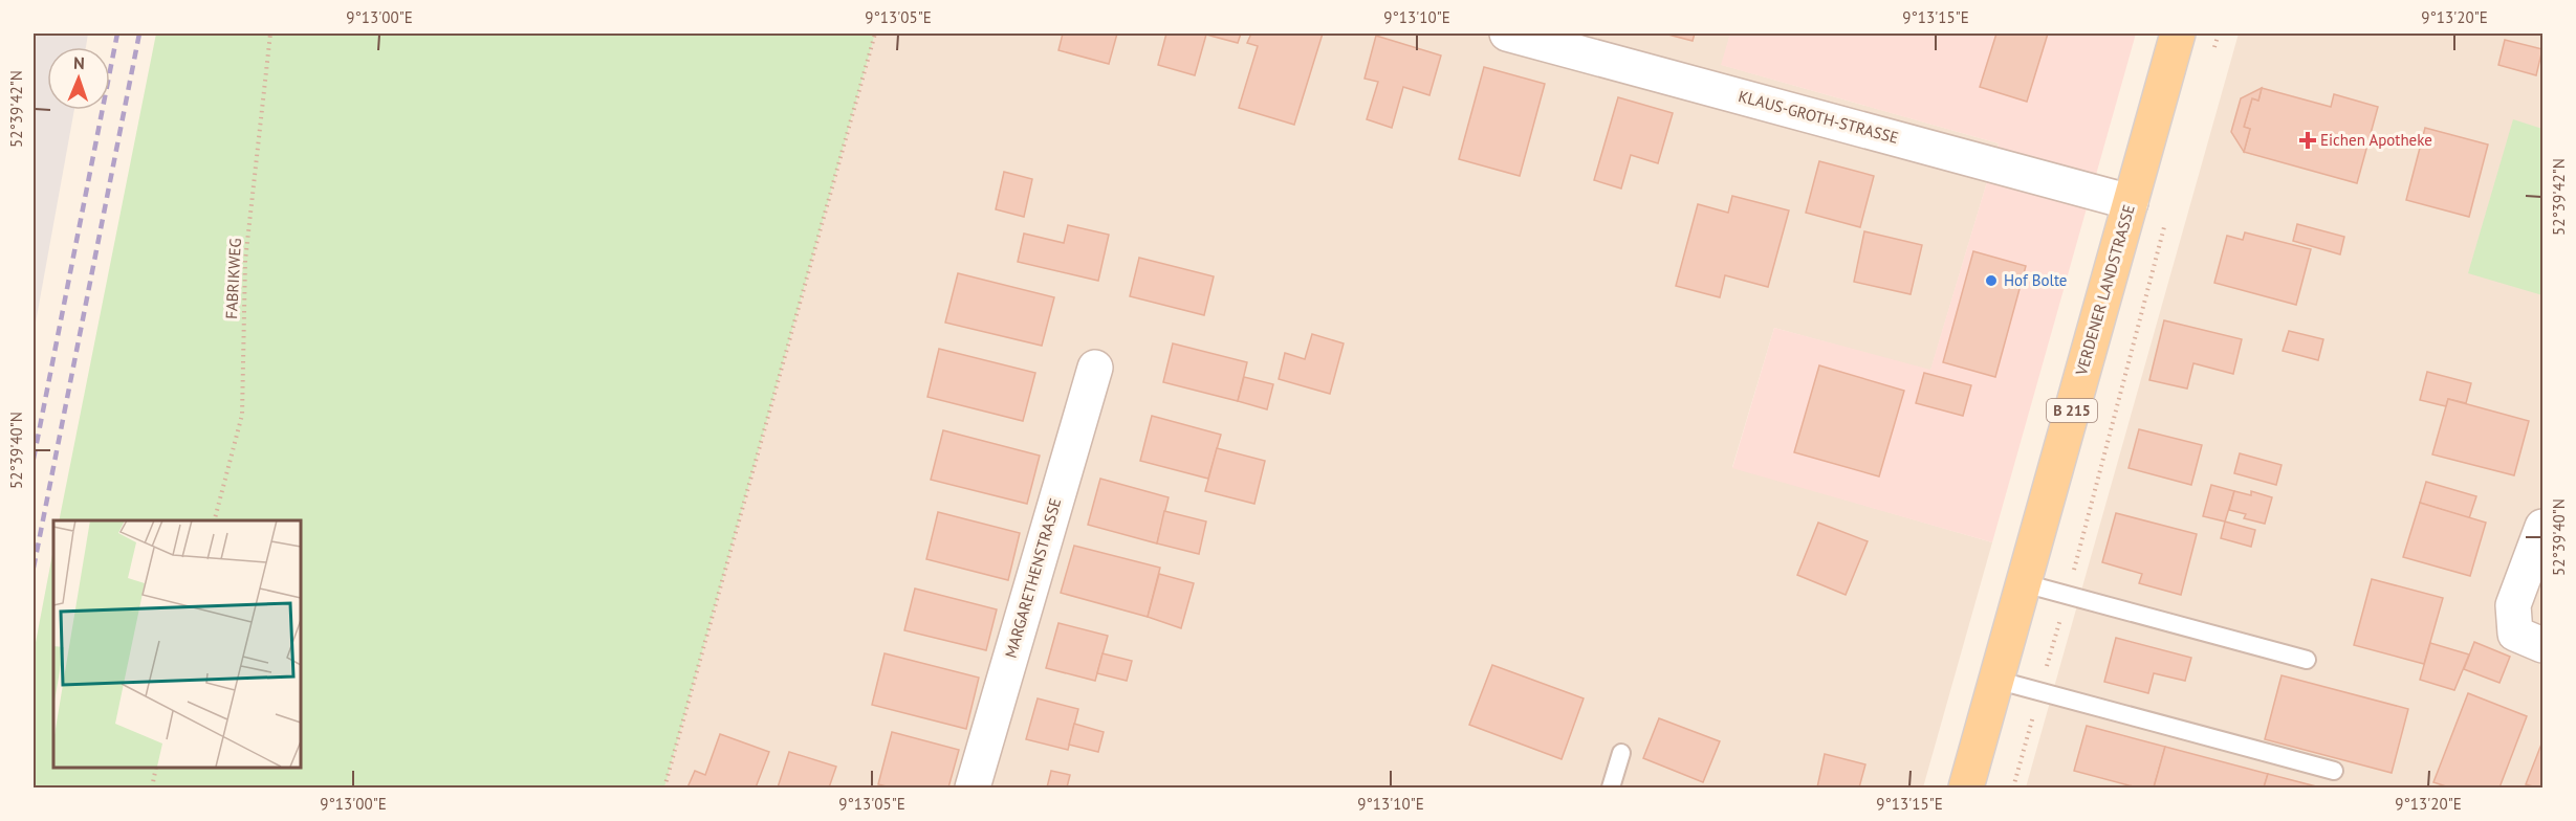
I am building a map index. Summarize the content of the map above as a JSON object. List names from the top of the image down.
{
  "streets": {
    "main road": ["VERDENER LANDSTRASSE", "B 215"],
    "street": ["KLAUS-GROTH-STRASSE", "MARGARETHENSTRASSE"],
    "path": ["FABRIKWEG"]
  },
  "crossings": [
    ["KLAUS-GROTH-STRASSE", "VERDENER LANDSTRASSE"]
  ],
  "places": {
    "health": ["Eichen Apotheke"],
    "other": ["Hof Bolte"]
  },
  "north": "top",
  "coordinates": [
    "9°13'00\"E",
    "9°13'05\"E",
    "9°13'10\"E",
    "9°13'15\"E",
    "9°13'20\"E",
    "52°39'42\"N",
    "52°39'40\"N"
  ]
}
